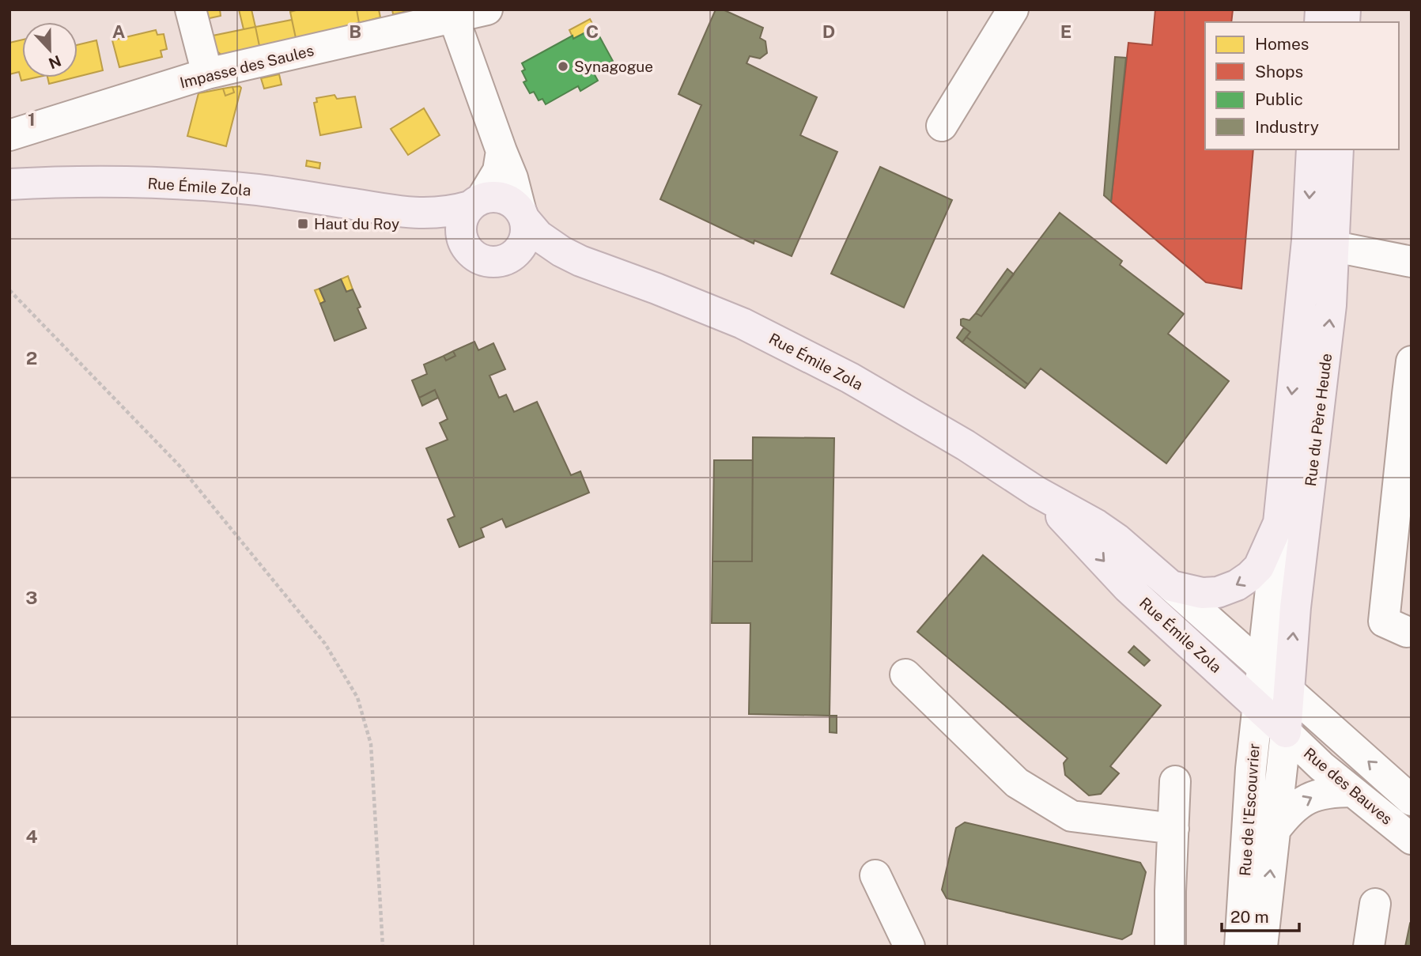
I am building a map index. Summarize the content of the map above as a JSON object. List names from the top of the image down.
{
  "streets": {
    "main road": ["Rue Émile Zola", "Rue du Père Heude"],
    "street": ["Impasse des Saules", "Rue des Bauves", "Rue de l'Escouvrier"]
  },
  "crossings": [
    ["Rue Émile Zola", "Rue du Père Heude"],
    ["Rue Émile Zola", "Rue des Bauves"],
    ["Rue Émile Zola", "Rue de l'Escouvrier"],
    ["Rue du Père Heude", "Rue des Bauves"],
    ["Rue du Père Heude", "Rue de l'Escouvrier"],
    ["Rue des Bauves", "Rue de l'Escouvrier"]
  ],
  "places": {
    "other": ["Synagogue"],
    "transit": ["Haut du Roy"]
  },
  "legend": [
    "Homes",
    "Shops",
    "Public",
    "Industry"
  ],
  "scale_bar": "20 m",
  "north": "bottom",
  "grid": {
    "columns": [
      "A",
      "B",
      "C",
      "D",
      "E"
    ],
    "rows": [
      "1",
      "2",
      "3",
      "4"
    ]
  }
}
